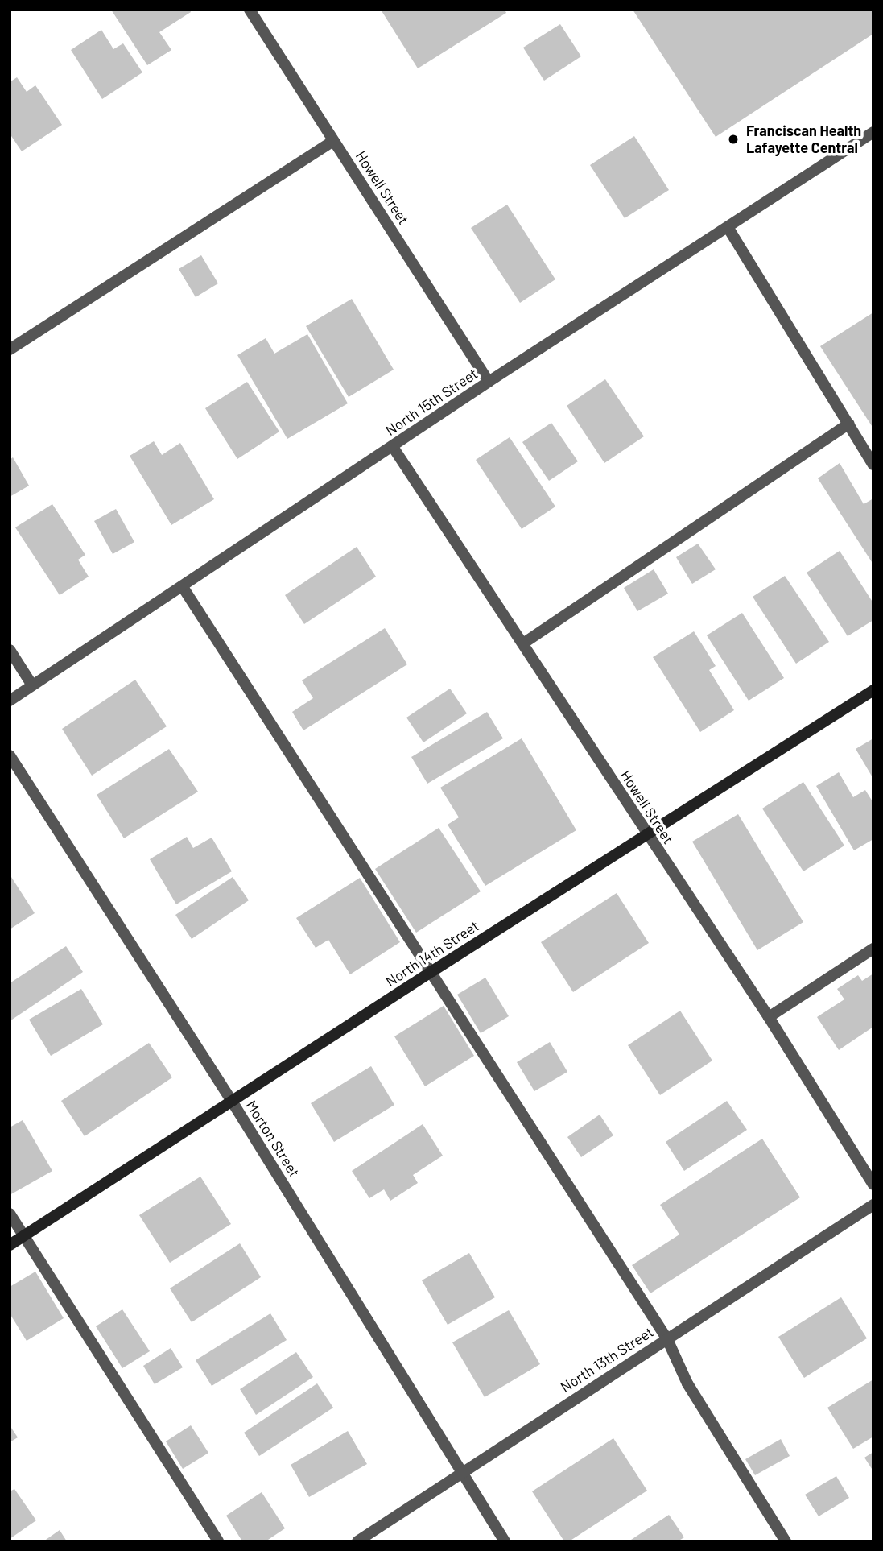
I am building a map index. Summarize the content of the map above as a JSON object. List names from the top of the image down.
{
  "streets": {
    "street": [
      "Howell Street",
      "North 15th Street",
      "North 14th Street",
      "Morton Street",
      "North 13th Street"
    ]
  },
  "crossings": [
    ["Howell Street", "North 15th Street"],
    ["Howell Street", "North 14th Street"],
    ["North 14th Street", "Morton Street"],
    ["Morton Street", "North 13th Street"]
  ],
  "places": ["Franciscan Health Lafayette Central"]
}
